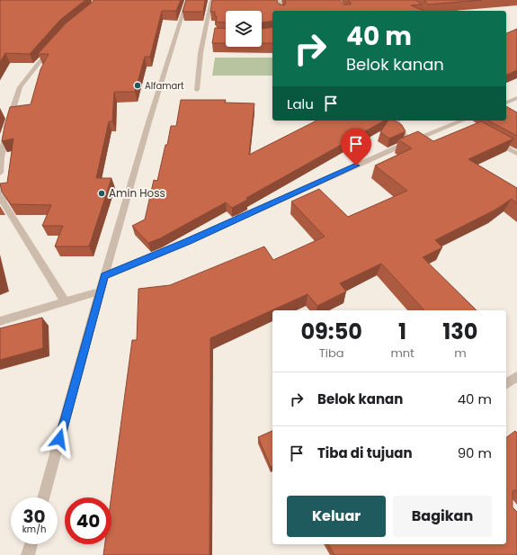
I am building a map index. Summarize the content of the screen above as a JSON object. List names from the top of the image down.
{
  "places": ["Alfamart", "Amin Hoss"],
  "page": {
    "turn": ["40 m", "Belok kanan"],
    "then": "Lalu",
    "eta": [
      "09:50",
      "Tiba",
      "1",
      "mnt",
      "130",
      "m"
    ],
    "list": [
      {
        "name": "Belok kanan",
        "value": "40 m"
      },
      {
        "name": "Tiba di tujuan",
        "value": "90 m"
      }
    ],
    "buttons": ["Keluar", "Bagikan"],
    "speed": "30 km/h",
    "limit": "40"
  }
}
